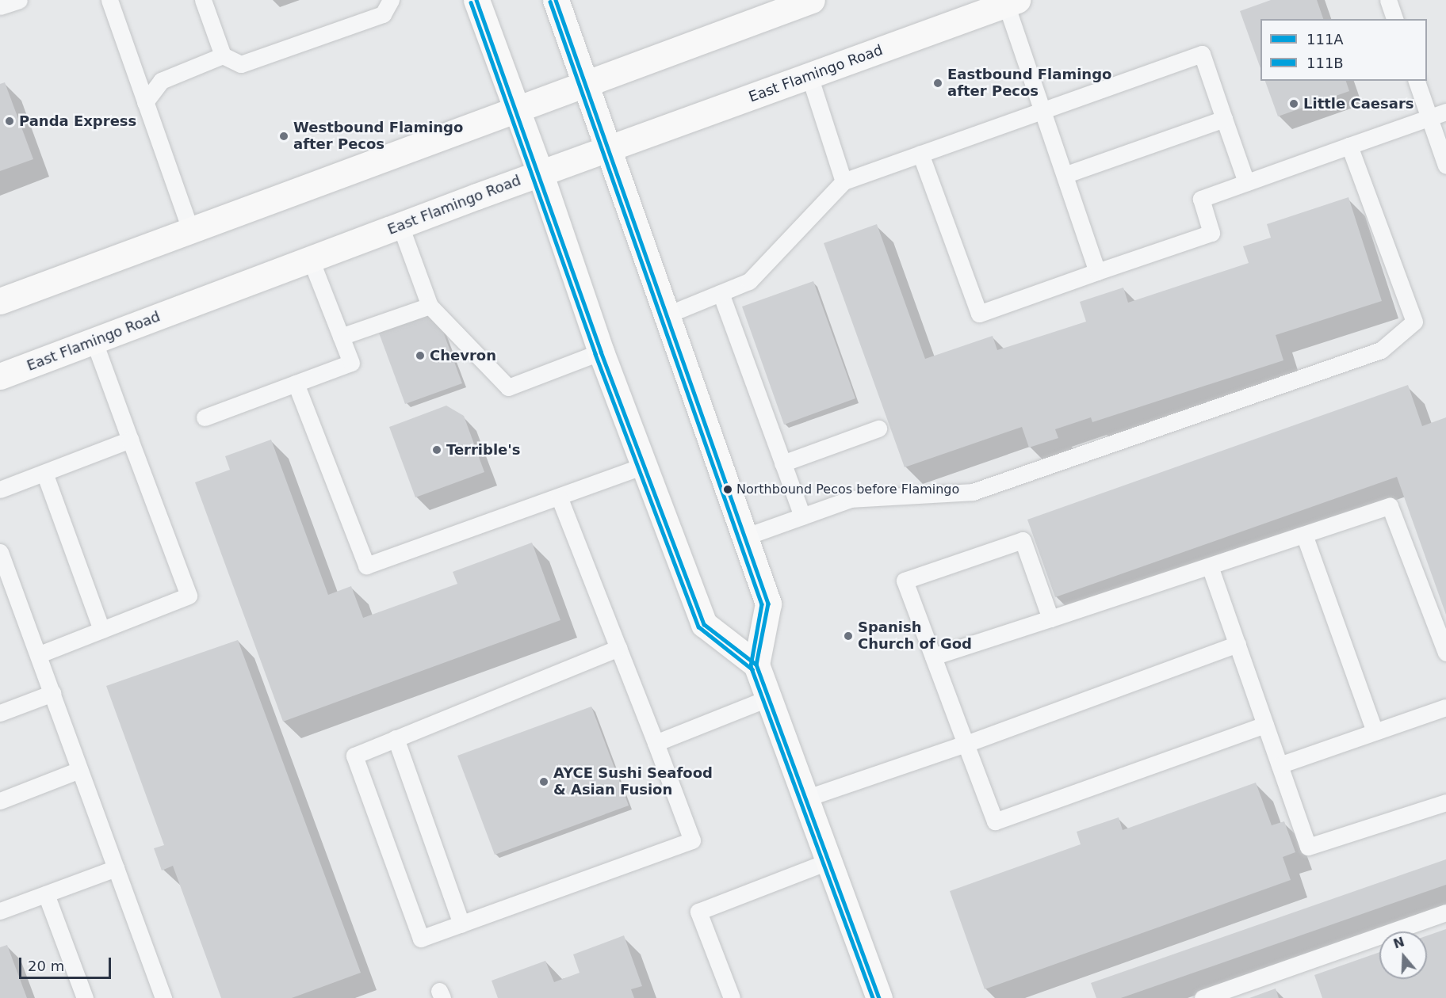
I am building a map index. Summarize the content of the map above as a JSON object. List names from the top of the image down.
{
  "streets": {
    "main road": ["East Flamingo Road"]
  },
  "places": [
    "Eastbound Flamingo after Pecos",
    "Little Caesars",
    "Panda Express",
    "Westbound Flamingo after Pecos",
    "Chevron",
    "Terrible's",
    "Northbound Pecos before Flamingo",
    "Spanish Church of God",
    "AYCE Sushi Seafood & Asian Fusion"
  ],
  "lines": ["transit line 111A", "transit line 111B"],
  "legend": ["111A", "111B"],
  "scale_bar": "20 m",
  "north": "top"
}
